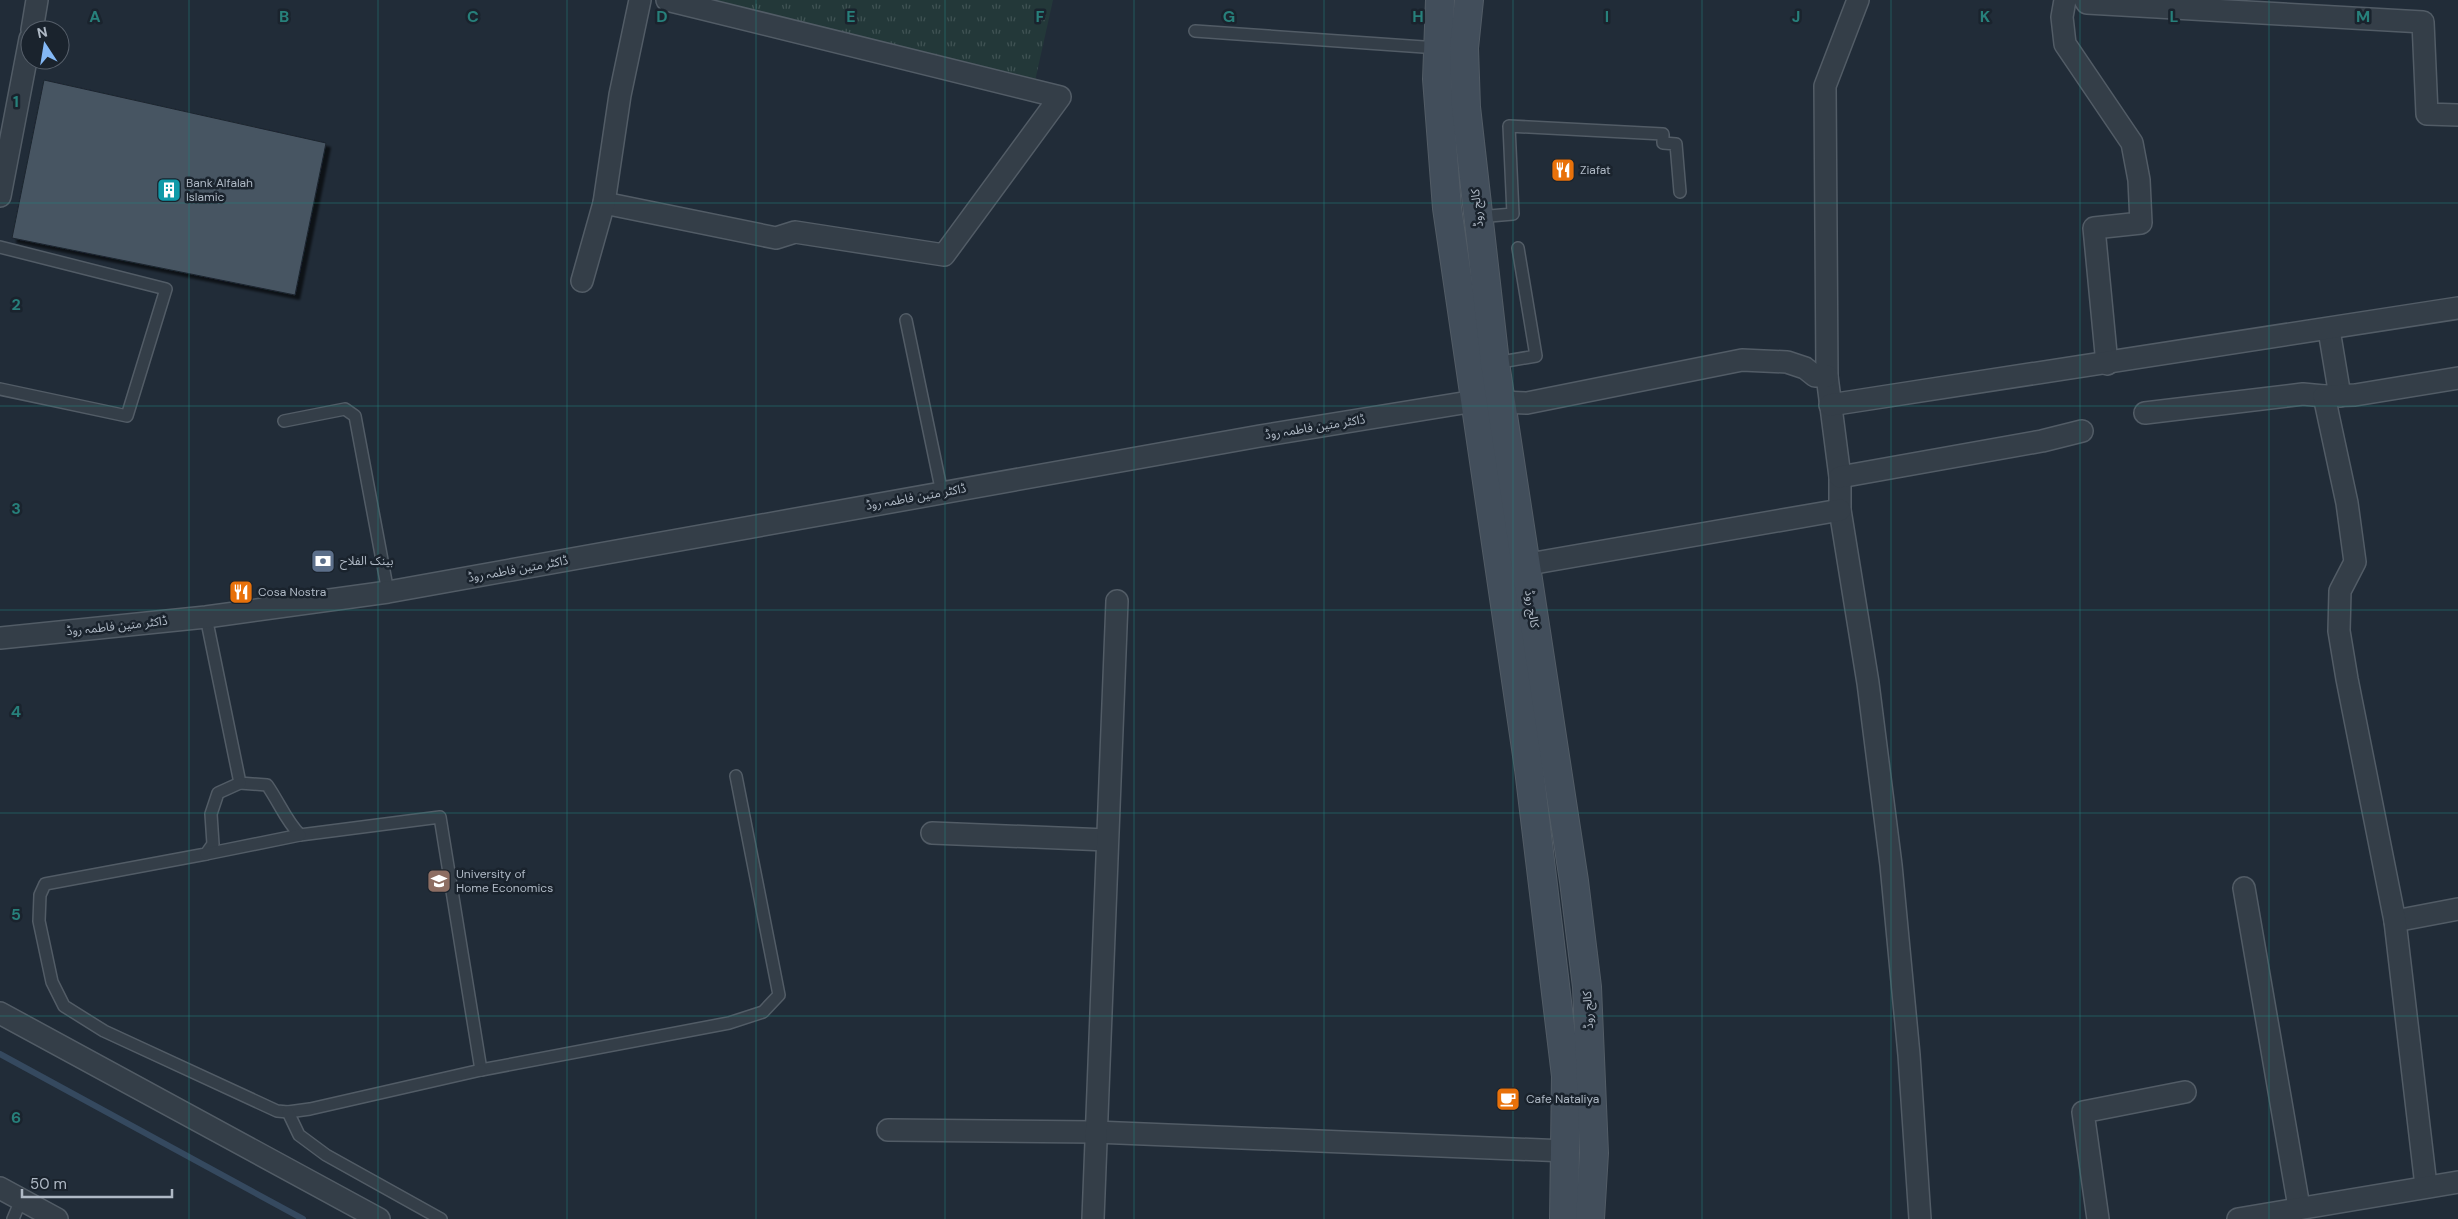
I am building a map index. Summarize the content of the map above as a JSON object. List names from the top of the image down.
{
  "streets": {
    "main road": ["کالج روڈ"],
    "street": ["ڈاکٹر متین فاطمہ روڈ"]
  },
  "crossings": [
    ["کالج روڈ", "ڈاکٹر متین فاطمہ روڈ"]
  ],
  "places": {
    "restaurant": ["Ziafat", "Cosa Nostra"],
    "building": ["Bank Alfalah Islamic"],
    "bank": ["بینک الفلاح"],
    "school or university": ["University of Home Economics"],
    "cafe": ["Cafe Nataliya"]
  },
  "scale_bar": "50 m",
  "north": "top",
  "grid": {
    "columns": [
      "A",
      "B",
      "C",
      "D",
      "E",
      "F",
      "G",
      "H",
      "I",
      "J",
      "K",
      "L",
      "M"
    ],
    "rows": [
      "1",
      "2",
      "3",
      "4",
      "5",
      "6"
    ]
  }
}
